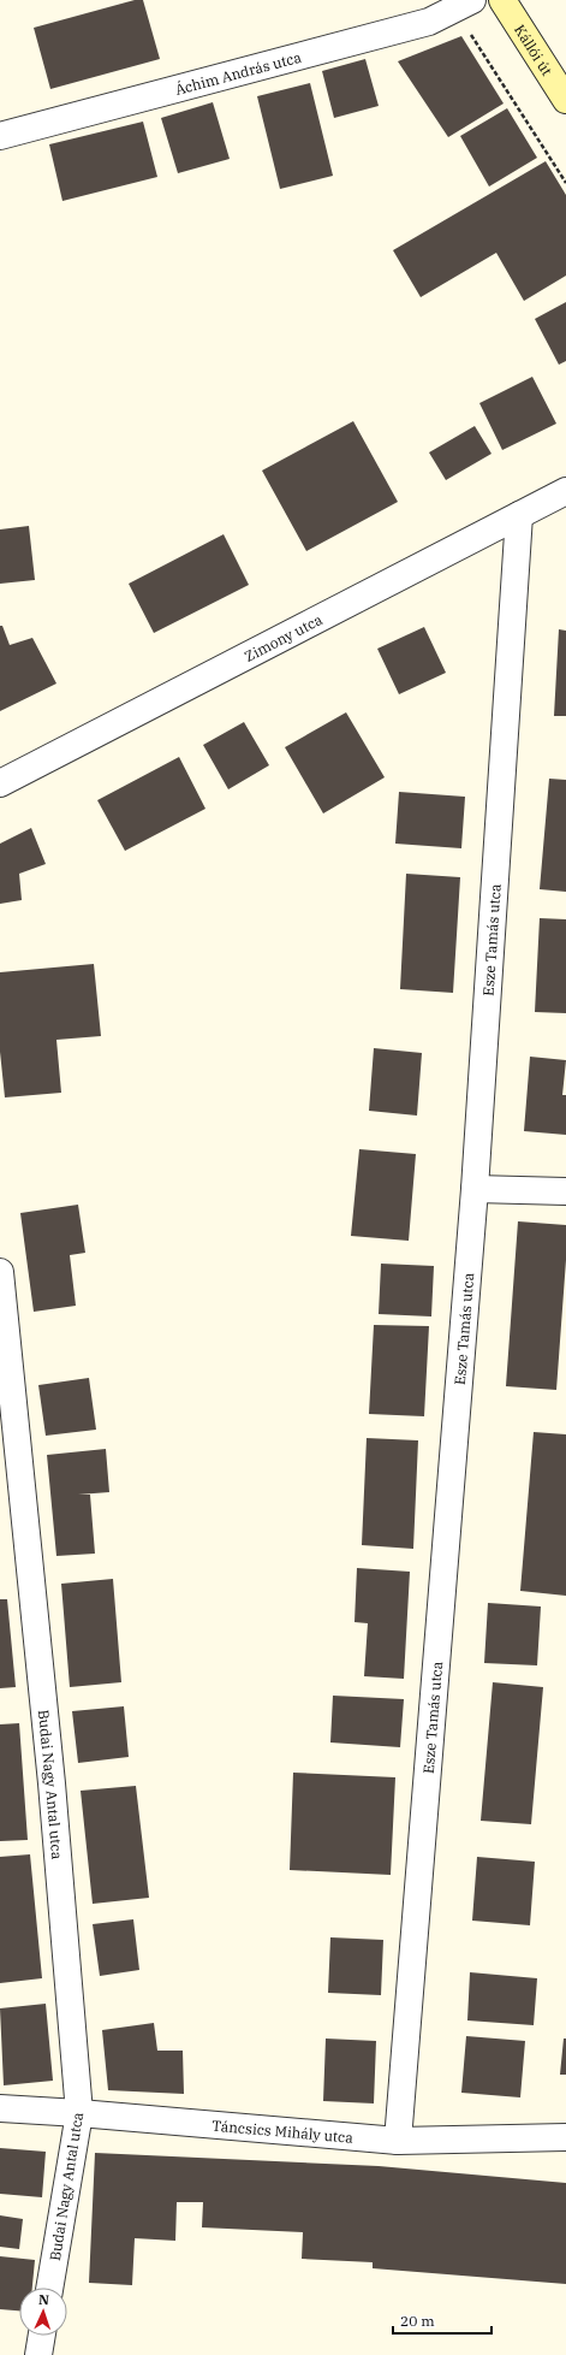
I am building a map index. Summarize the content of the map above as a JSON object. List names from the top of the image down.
{
  "streets": {
    "main road": ["Kállói út"],
    "street": [
      "Áchim András utca",
      "Zimony utca",
      "Esze Tamás utca",
      "Budai Nagy Antal utca",
      "Táncsics Mihály utca"
    ]
  },
  "crossings": [
    ["Zimony utca", "Esze Tamás utca"],
    ["Esze Tamás utca", "Táncsics Mihály utca"],
    ["Budai Nagy Antal utca", "Táncsics Mihály utca"]
  ],
  "scale_bar": "20 m",
  "north": "top"
}
